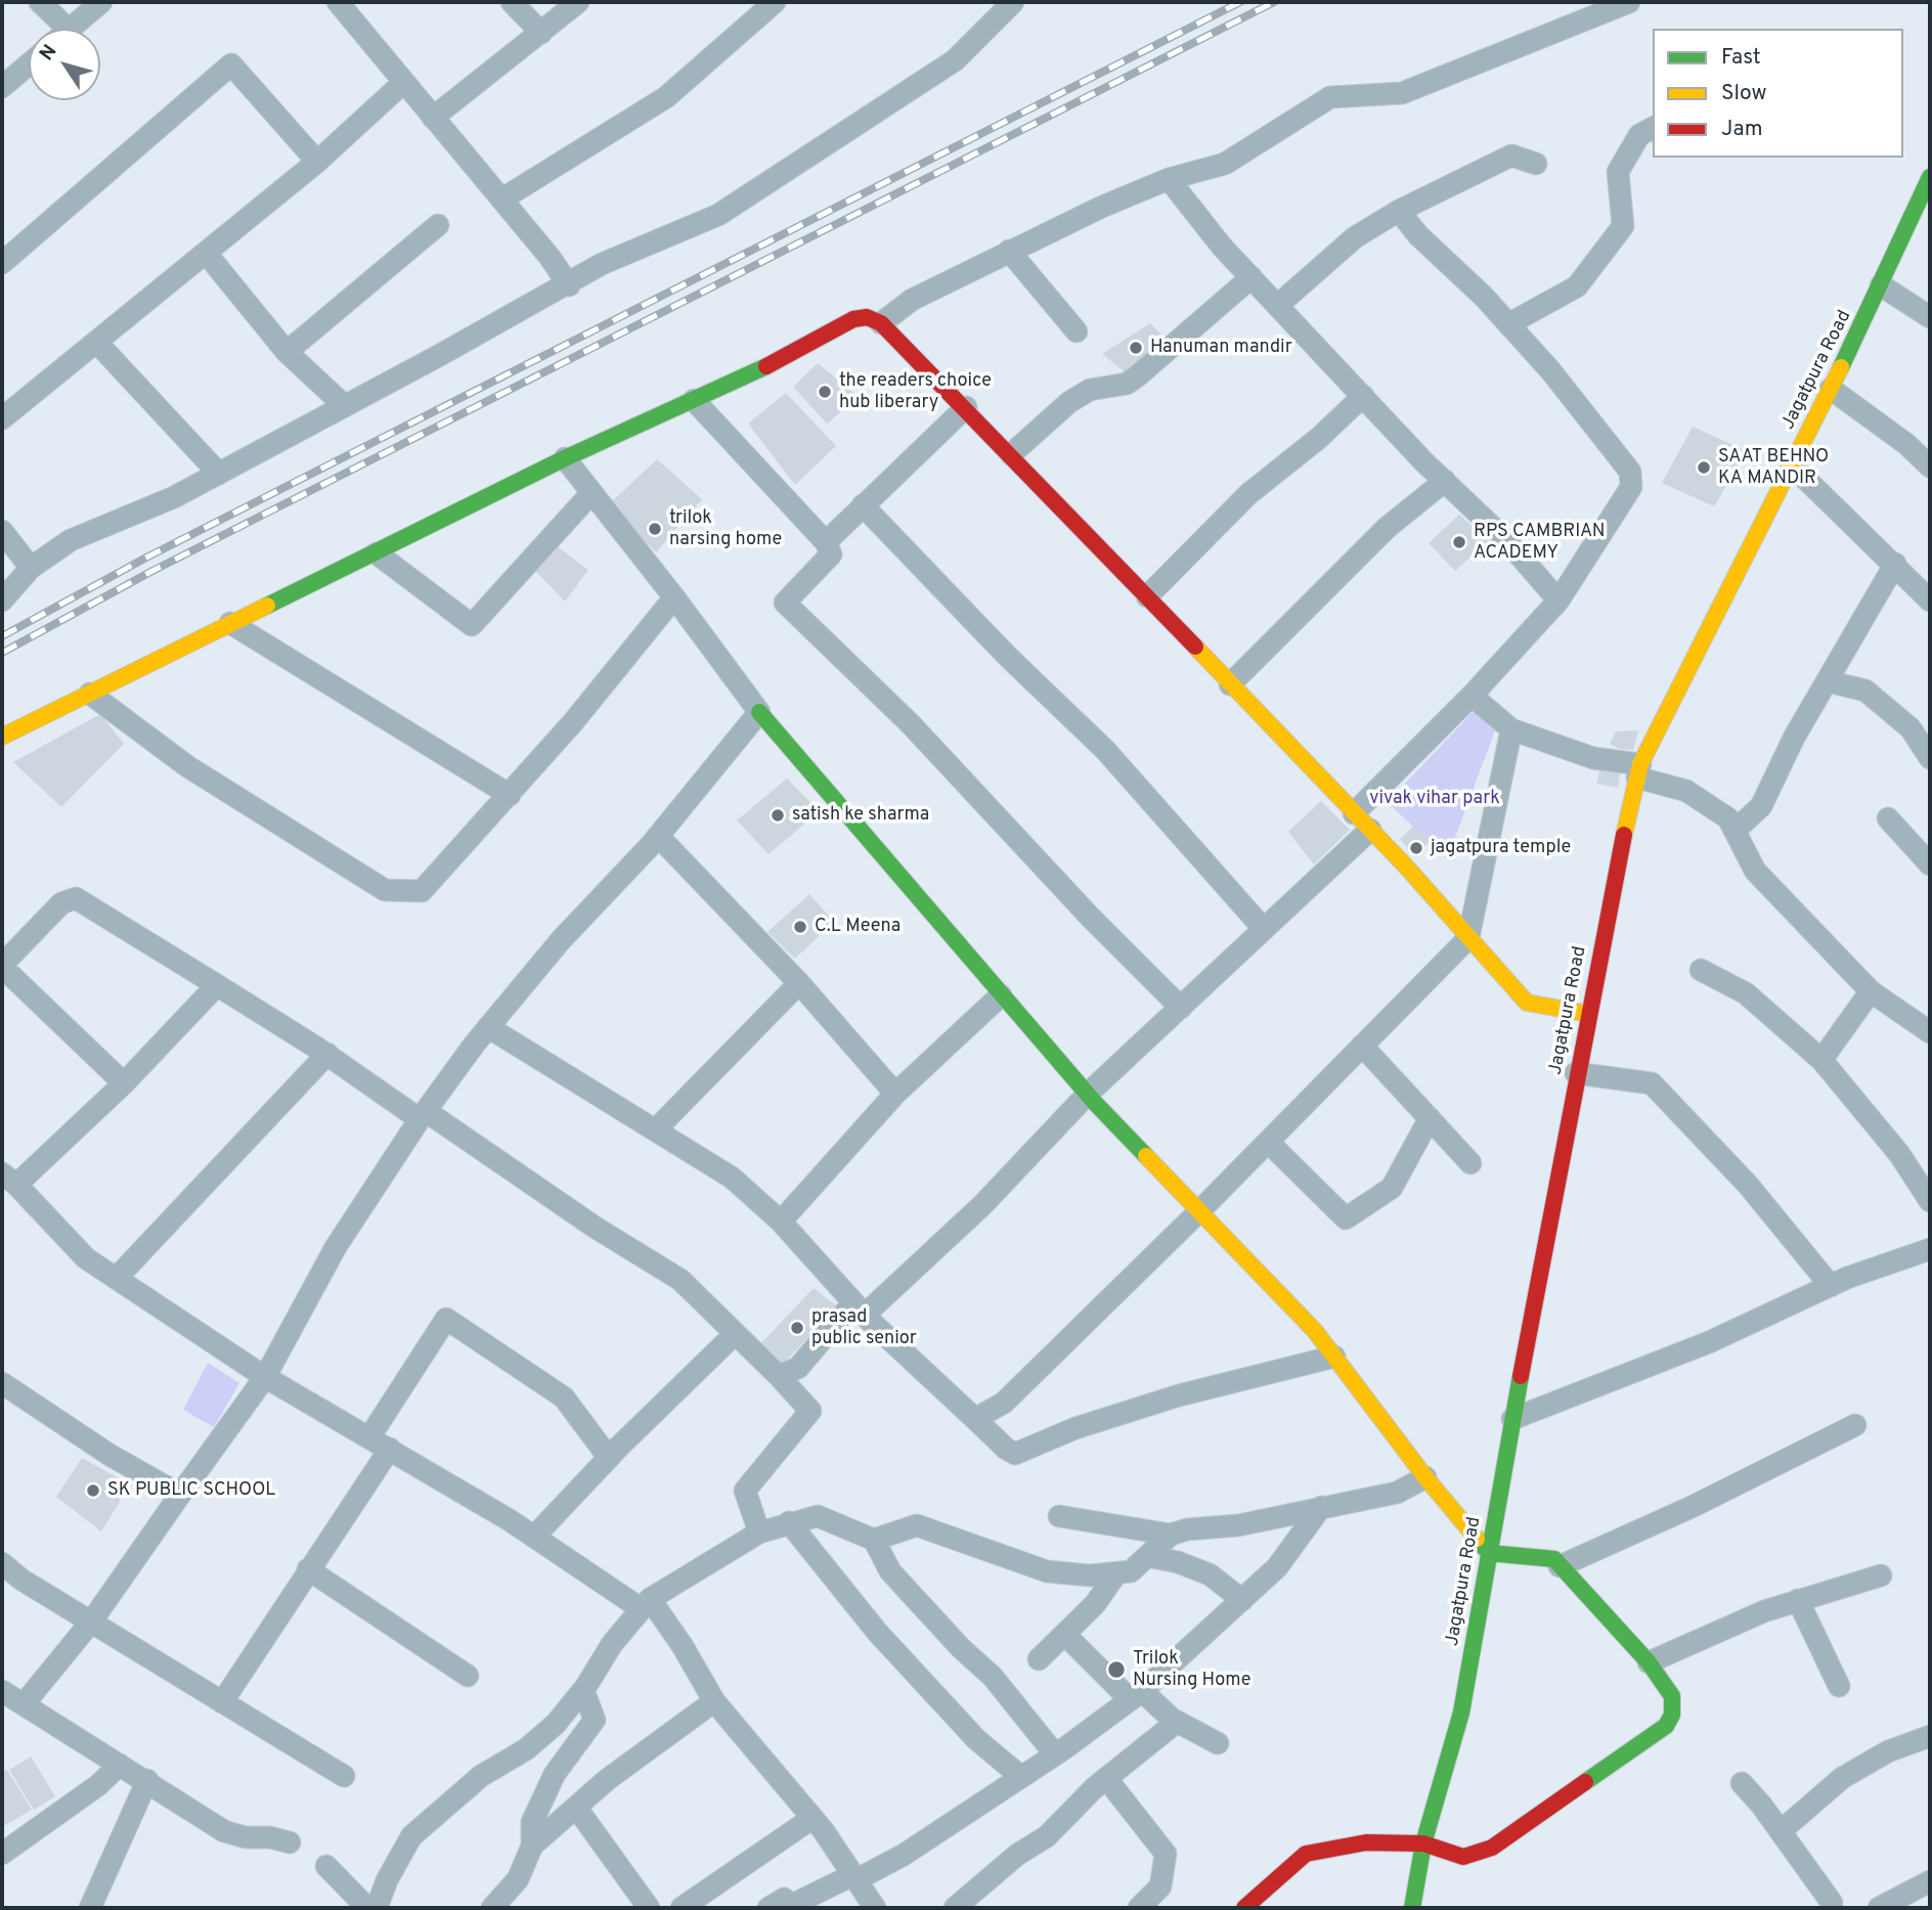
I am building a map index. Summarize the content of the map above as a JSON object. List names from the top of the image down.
{
  "streets": {
    "street": ["Jagatpura Road"]
  },
  "parks": ["vivak vihar park"],
  "places": [
    "Hanuman mandir",
    "the readers choice hub liberary",
    "SAAT BEHNO KA MANDIR",
    "trilok narsing home",
    "RPS CAMBRIAN ACADEMY",
    "satish ke sharma",
    "jagatpura temple",
    "C.L Meena",
    "prasad public senior",
    "SK PUBLIC SCHOOL",
    "Trilok Nursing Home"
  ],
  "legend": ["Fast", "Slow", "Jam"],
  "north": "top left"
}
